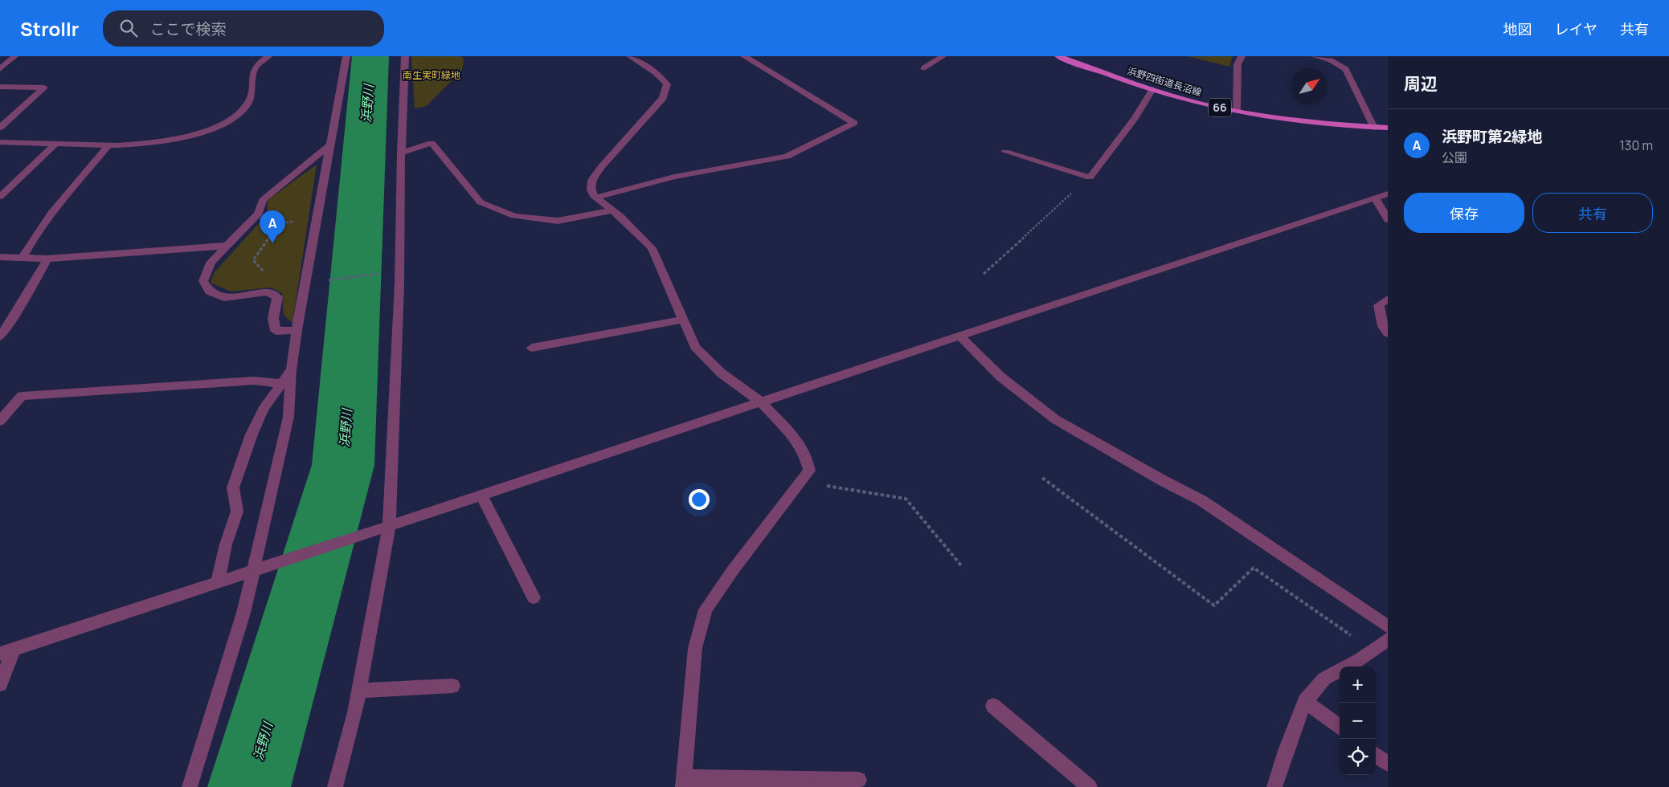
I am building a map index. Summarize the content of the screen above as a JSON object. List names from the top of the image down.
{
  "streets": {
    "main road": ["浜野四街道長沼線", "66"]
  },
  "water": ["浜野川"],
  "parks": ["南生実町緑地"],
  "north": "top right",
  "page": {
    "header": "Strollr",
    "search": "ここで検索",
    "nav": ["地図", "レイヤ", "共有"],
    "heading": "周辺",
    "list": [
      {
        "mark": "A",
        "name": "浜野町第2緑地",
        "note": "公園",
        "value": "130 m"
      }
    ],
    "buttons": ["保存", "共有"],
    "pins": "A",
    "map_buttons": ["+", "−"]
  }
}
